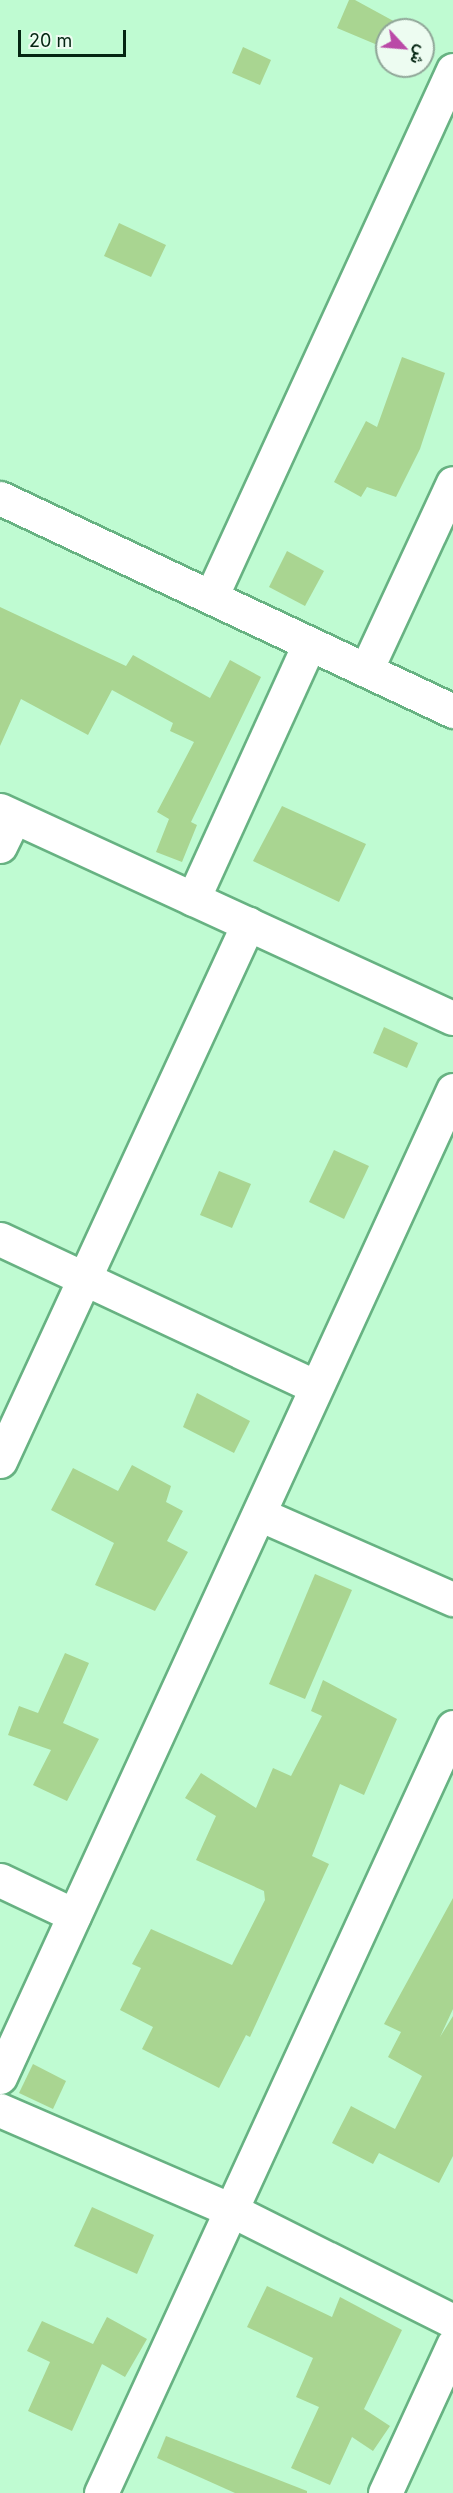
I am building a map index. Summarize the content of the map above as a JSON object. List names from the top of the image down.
{
  "scale_bar": "20 m",
  "north": "bottom right"
}
